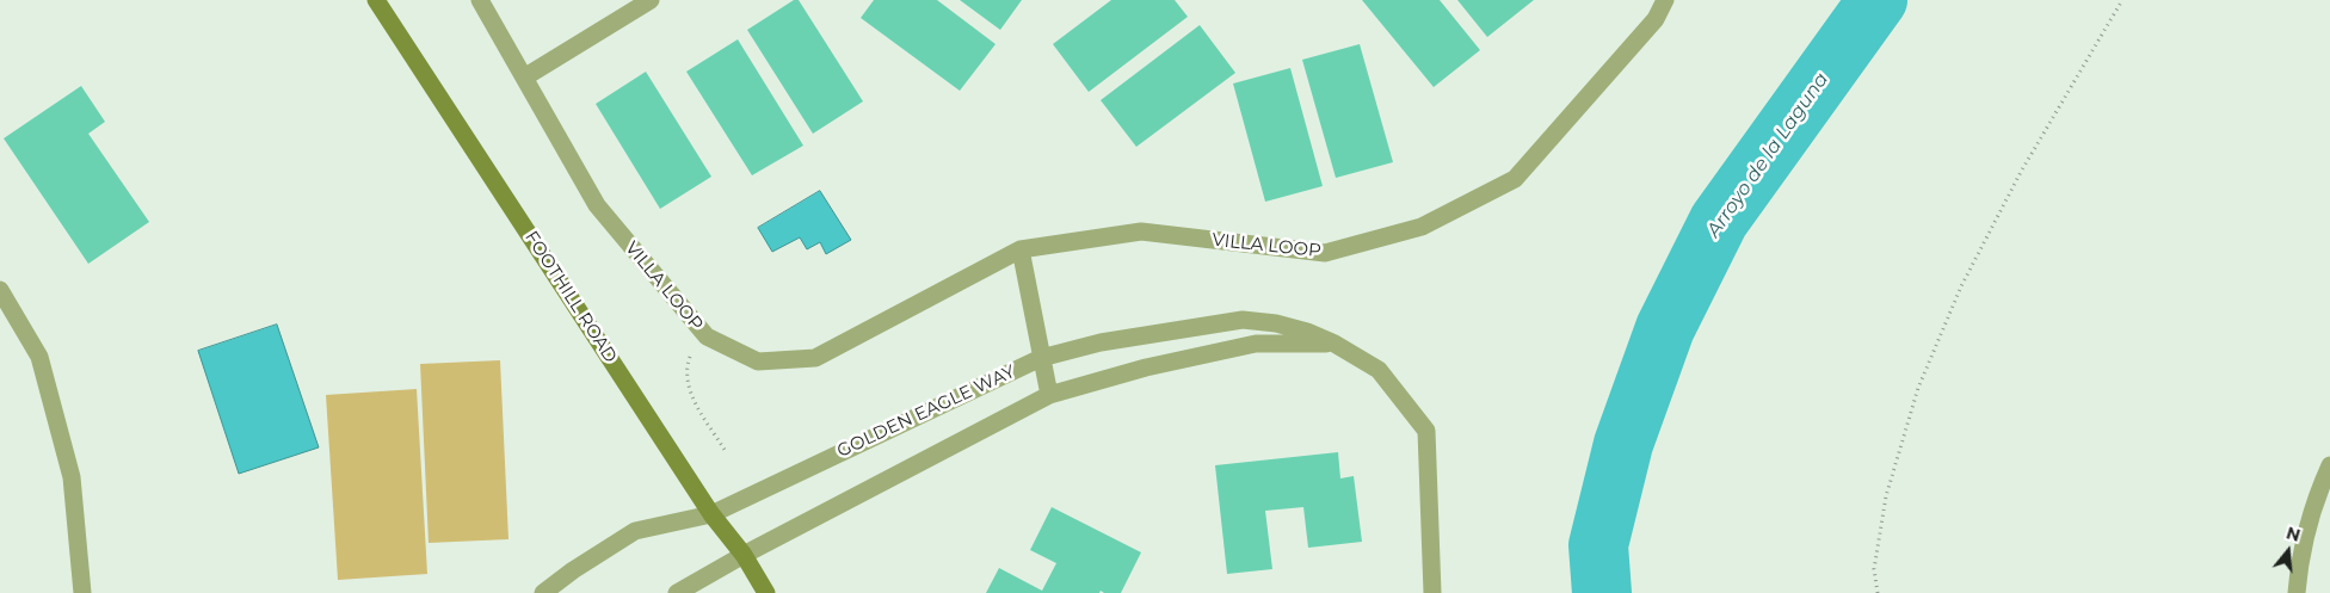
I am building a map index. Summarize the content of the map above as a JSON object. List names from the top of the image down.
{
  "streets": {
    "main road": ["FOOTHILL ROAD"],
    "street": ["VILLA LOOP", "GOLDEN EAGLE WAY"]
  },
  "crossings": [
    ["FOOTHILL ROAD", "GOLDEN EAGLE WAY"]
  ],
  "water": ["Arroyo de la Laguna"],
  "north": "top"
}
